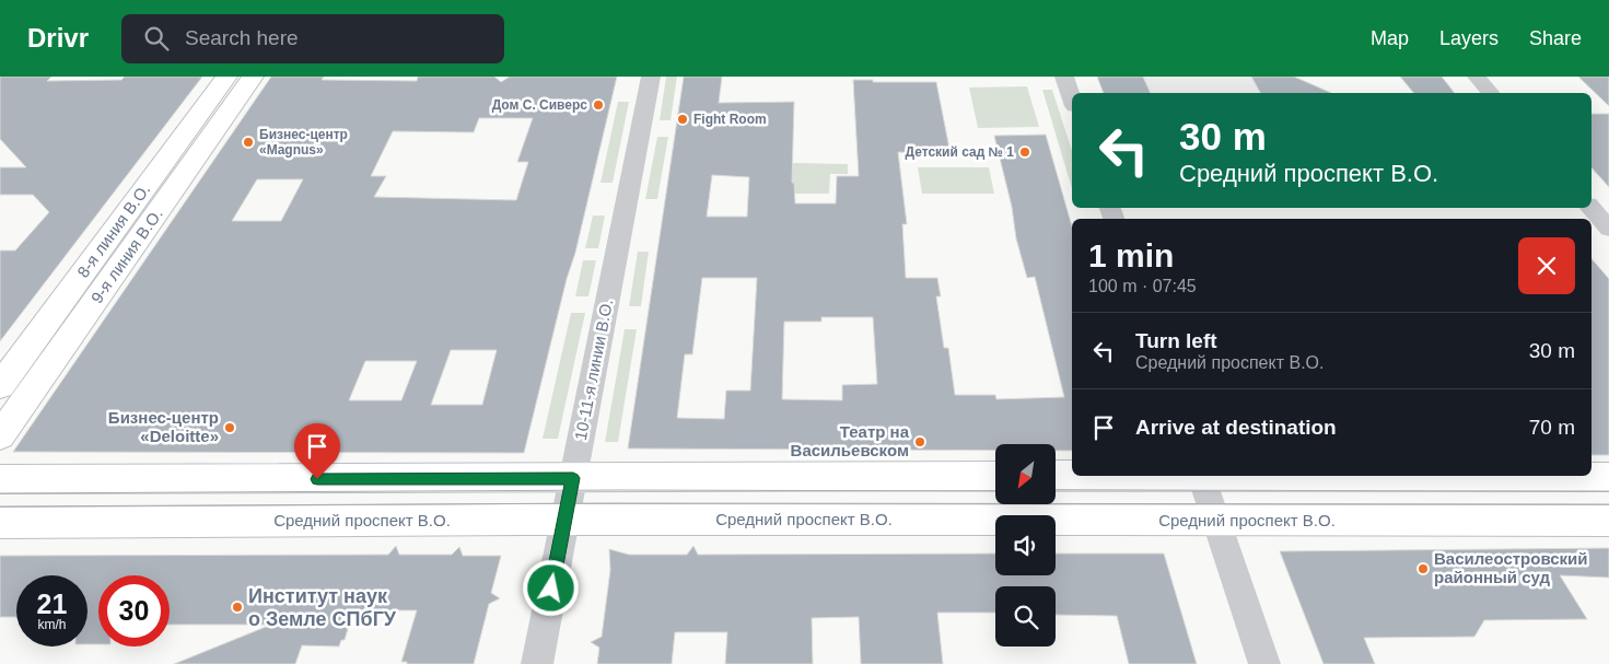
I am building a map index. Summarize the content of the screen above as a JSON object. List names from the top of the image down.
{
  "streets": {
    "main road": ["8-я линия В.О.", "9-я линия В.О.", "Средний проспект В.О."],
    "street": ["10-11-я линии В.О."]
  },
  "crossings": [
    ["10-11-я линии В.О.", "Средний проспект В.О."]
  ],
  "places": [
    "Дом С. Сиверс",
    "Fight Room",
    "Бизнес-центр «Magnus»",
    "Детский сад № 1",
    "Бизнес-центр «Deloitte»",
    "Театр на Васильевском",
    "Василеостровский районный суд",
    "Институт наук о Земле СПбГУ"
  ],
  "north": "bottom left",
  "page": {
    "header": "Drivr",
    "search": "Search here",
    "nav": ["Map", "Layers", "Share"],
    "turn": ["30 m", "Средний проспект В.О."],
    "heading": ["1 min", "100 m · 07:45"],
    "list": [
      {
        "name": "Turn left",
        "note": "Средний проспект В.О.",
        "value": "30 m"
      },
      {
        "name": "Arrive at destination",
        "value": "70 m"
      }
    ],
    "speed": "21 km/h",
    "limit": "30"
  }
}
